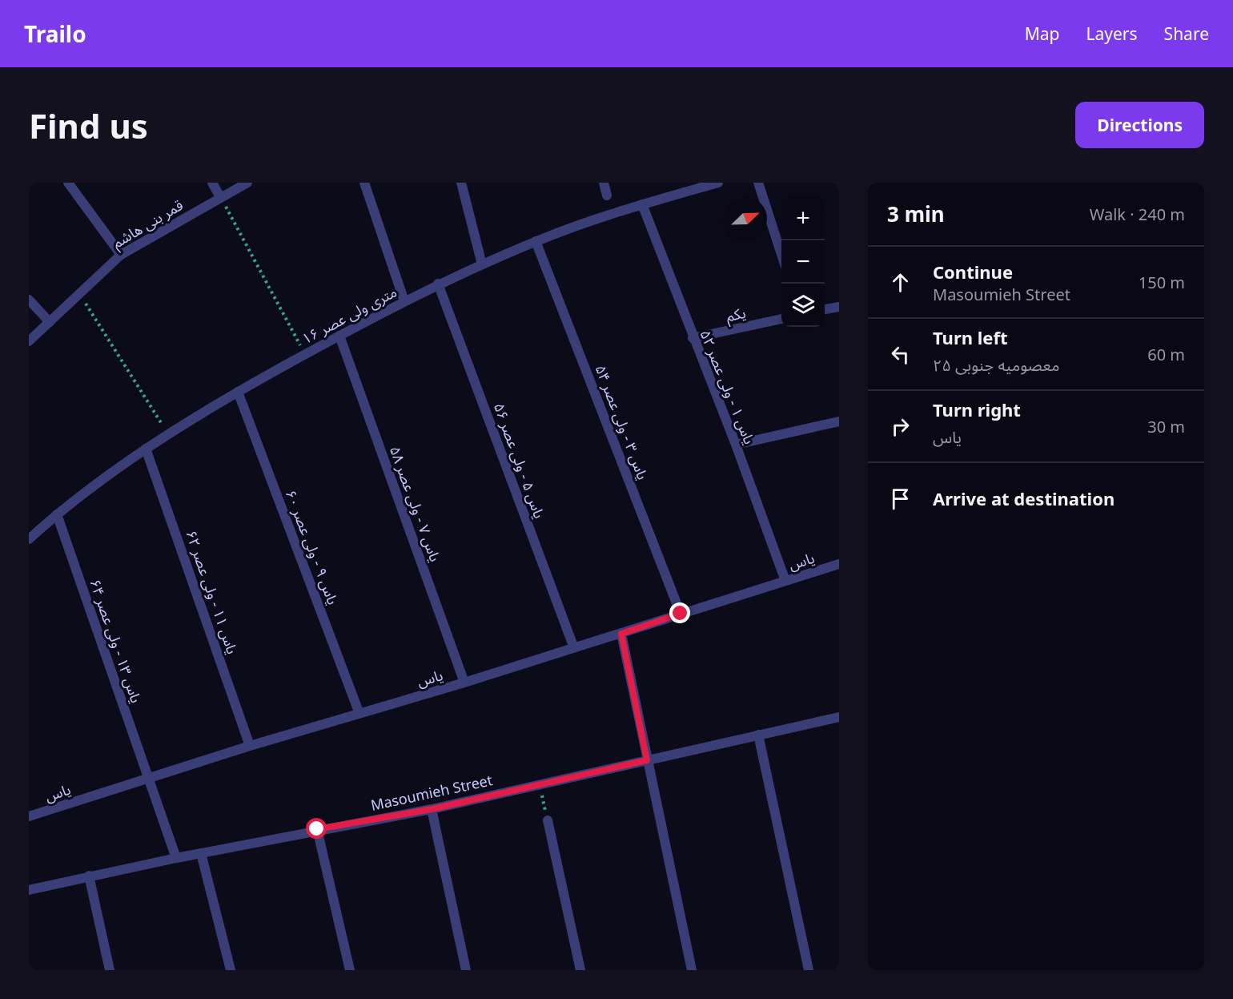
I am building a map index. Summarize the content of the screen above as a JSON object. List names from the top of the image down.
{
  "streets": {
    "street": [
      "قمر بنی هاشم",
      "یکم",
      "۱۶ متری ولی عصر",
      "یاس ۱ - ولی عصر ۵۲",
      "یاس ۳ - ولی عصر ۵۴",
      "یاس ۵ - ولی عصر ۵۶",
      "یاس ۷ - ولی عصر ۵۸",
      "یاس ۹ - ولی عصر ۶۰",
      "یاس",
      "یاس ۱۱ - ولی عصر ۶۲",
      "یاس ۱۳ - ولی عصر ۶۴",
      "Masoumieh Street"
    ]
  },
  "crossings": [
    ["یکم", "یاس ۱ - ولی عصر ۵۲"],
    ["۱۶ متری ولی عصر", "یاس ۱ - ولی عصر ۵۲"],
    ["۱۶ متری ولی عصر", "یاس ۳ - ولی عصر ۵۴"],
    ["۱۶ متری ولی عصر", "یاس ۵ - ولی عصر ۵۶"],
    ["۱۶ متری ولی عصر", "یاس ۷ - ولی عصر ۵۸"],
    ["۱۶ متری ولی عصر", "یاس ۹ - ولی عصر ۶۰"],
    ["۱۶ متری ولی عصر", "یاس ۱۱ - ولی عصر ۶۲"],
    ["۱۶ متری ولی عصر", "یاس ۱۳ - ولی عصر ۶۴"],
    ["یاس ۱ - ولی عصر ۵۲", "یاس"],
    ["یاس ۳ - ولی عصر ۵۴", "یاس"],
    ["یاس ۵ - ولی عصر ۵۶", "یاس"],
    ["یاس ۷ - ولی عصر ۵۸", "یاس"],
    ["یاس ۹ - ولی عصر ۶۰", "یاس"],
    ["یاس", "یاس ۱۱ - ولی عصر ۶۲"],
    ["یاس", "یاس ۱۳ - ولی عصر ۶۴"],
    ["یاس ۱۳ - ولی عصر ۶۴", "Masoumieh Street"]
  ],
  "north": "top right",
  "page": {
    "header": "Trailo",
    "nav": ["Map", "Layers", "Share"],
    "buttons": "Directions",
    "title": "Find us",
    "heading": ["3 min", "Walk · 240 m"],
    "map_buttons": ["+", "−"],
    "list": [
      ["Continue", "Masoumieh Street", "150 m"],
      ["Turn left", "معصومیه جنوبی ۲۵", "60 m"],
      ["Turn right", "یاس", "30 m"],
      "Arrive at destination"
    ]
  }
}
